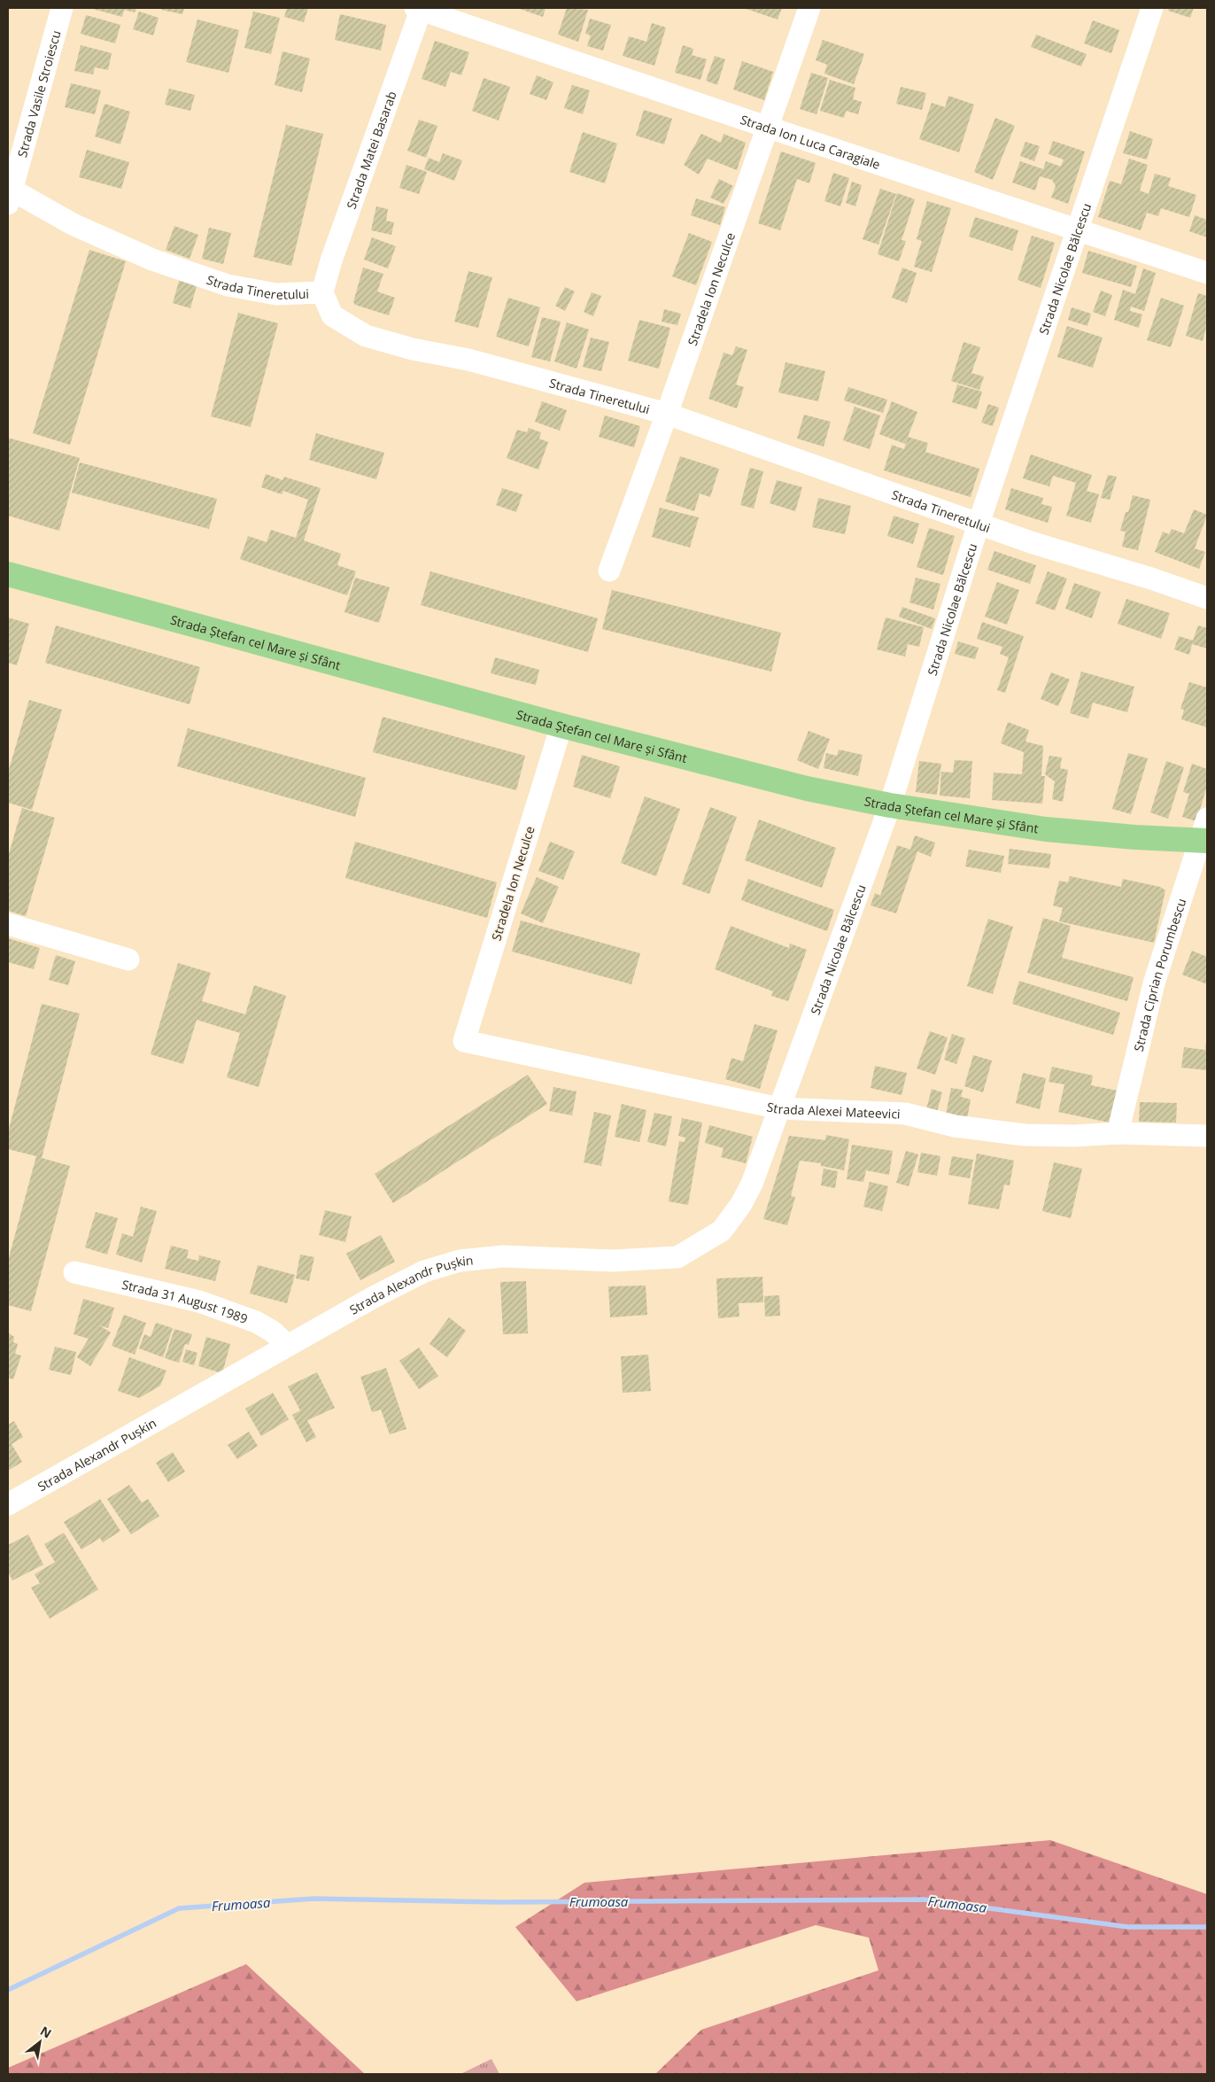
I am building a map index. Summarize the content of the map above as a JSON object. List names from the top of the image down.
{
  "streets": {
    "main road": ["Strada Ștefan cel Mare și Sfânt"],
    "street": [
      "Strada Vasile Stroiescu",
      "Strada Ion Luca Caragiale",
      "Strada Matei Basarab",
      "Strada Nicolae Bălcescu",
      "Strada Tineretului",
      "Stradela Ion Neculce",
      "Strada Ciprian Porumbescu",
      "Strada Alexei Mateevici",
      "Strada Alexandr Pușkin",
      "Strada 31 August 1989"
    ]
  },
  "crossings": [
    ["Strada Vasile Stroiescu", "Strada Tineretului"],
    ["Strada Ion Luca Caragiale", "Strada Matei Basarab"],
    ["Strada Ion Luca Caragiale", "Strada Nicolae Bălcescu"],
    ["Strada Ion Luca Caragiale", "Stradela Ion Neculce"],
    ["Strada Matei Basarab", "Strada Tineretului"],
    ["Strada Nicolae Bălcescu", "Strada Tineretului"],
    ["Strada Nicolae Bălcescu", "Strada Ștefan cel Mare și Sfânt"],
    ["Strada Nicolae Bălcescu", "Strada Alexei Mateevici"],
    ["Strada Nicolae Bălcescu", "Strada Alexandr Pușkin"],
    ["Strada Tineretului", "Stradela Ion Neculce"],
    ["Stradela Ion Neculce", "Strada Ștefan cel Mare și Sfânt"],
    ["Stradela Ion Neculce", "Strada Alexei Mateevici"],
    ["Strada Ștefan cel Mare și Sfânt", "Strada Ciprian Porumbescu"],
    ["Strada Ciprian Porumbescu", "Strada Alexei Mateevici"],
    ["Strada Alexei Mateevici", "Strada Alexandr Pușkin"],
    ["Strada Alexandr Pușkin", "Strada 31 August 1989"]
  ],
  "water": ["Frumoasa"],
  "north": "top right"
}
